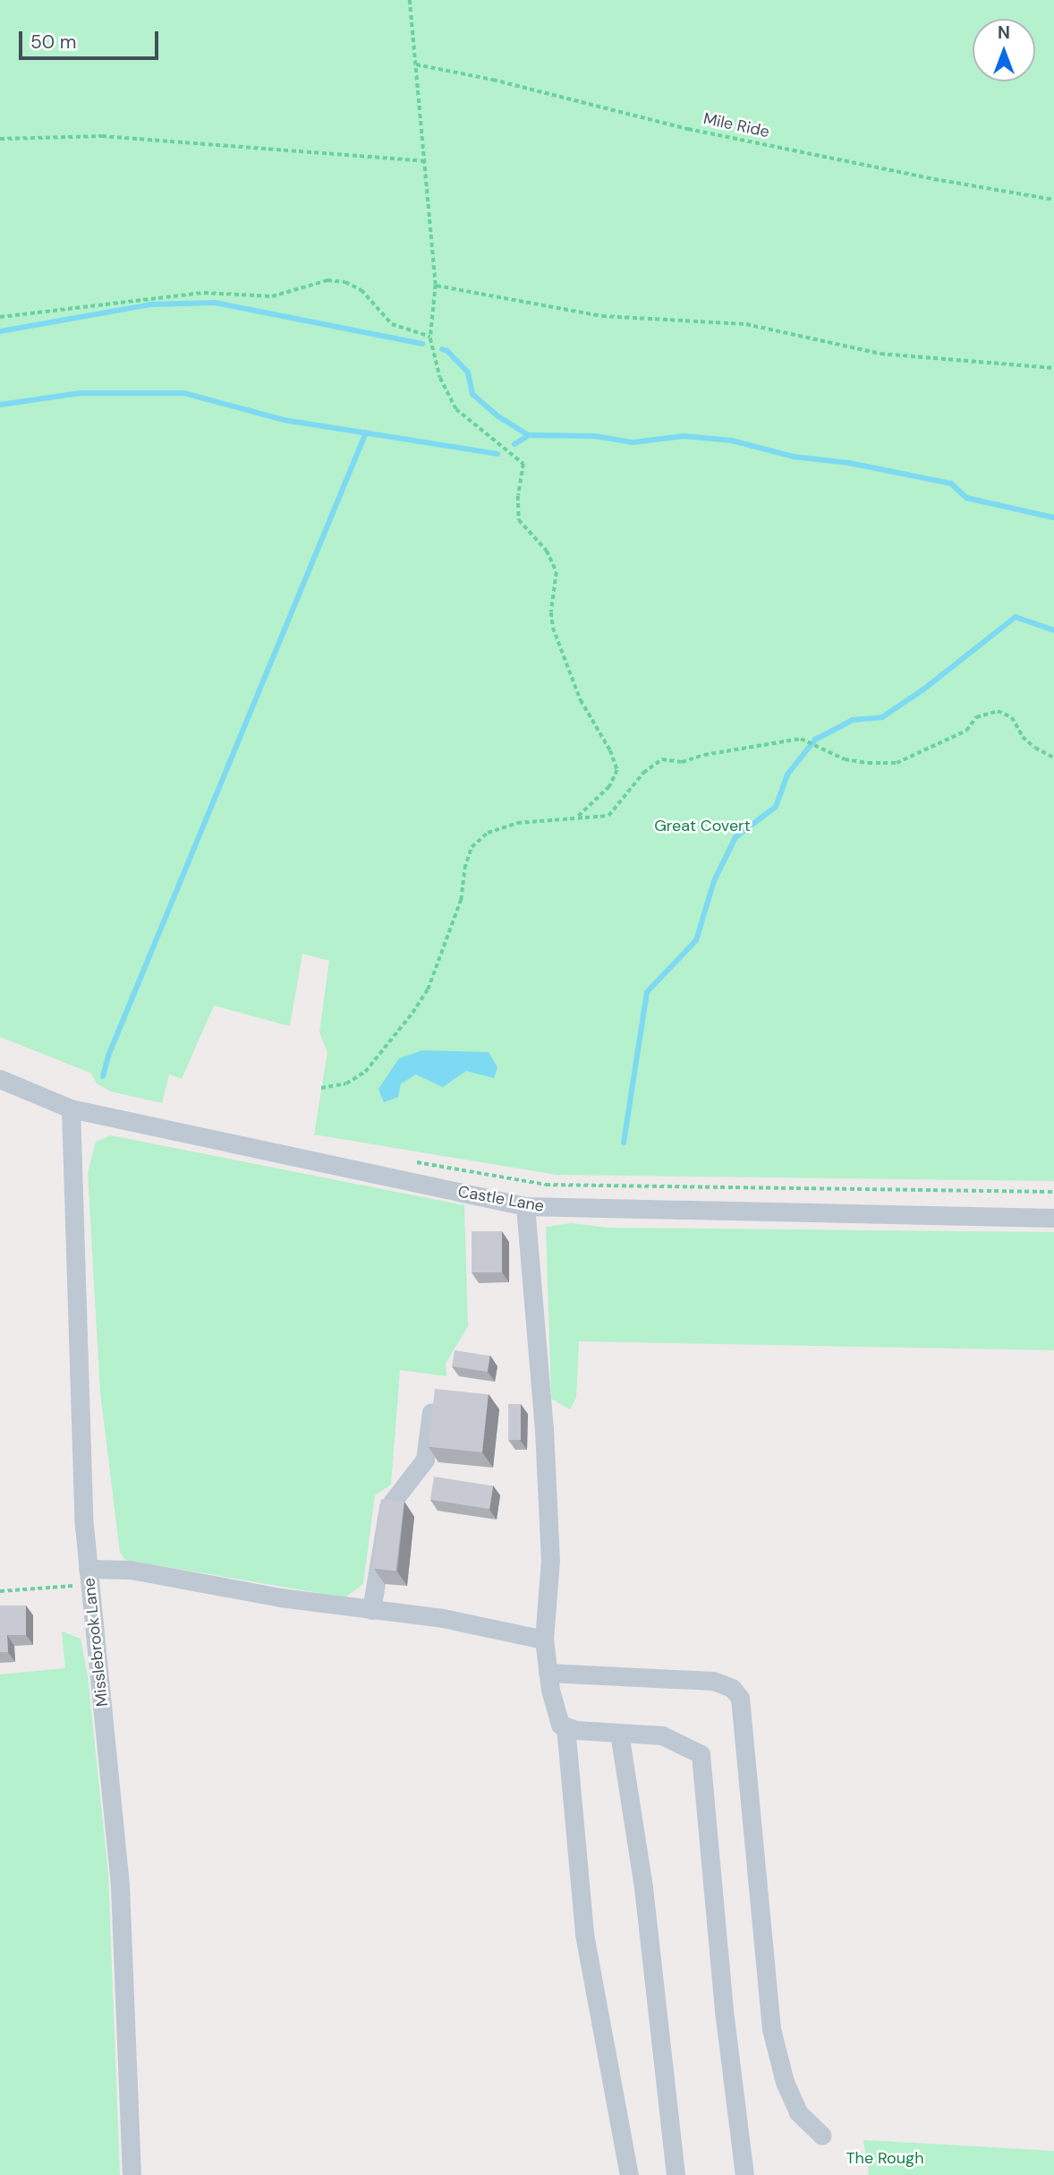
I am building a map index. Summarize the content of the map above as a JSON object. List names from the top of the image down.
{
  "streets": {
    "street": ["Castle Lane", "Misslebrook Lane"],
    "path": ["Mile Ride"]
  },
  "crossings": [
    ["Castle Lane", "Misslebrook Lane"]
  ],
  "parks": ["Great Covert", "The Rough"],
  "scale_bar": "50 m",
  "north": "top"
}
